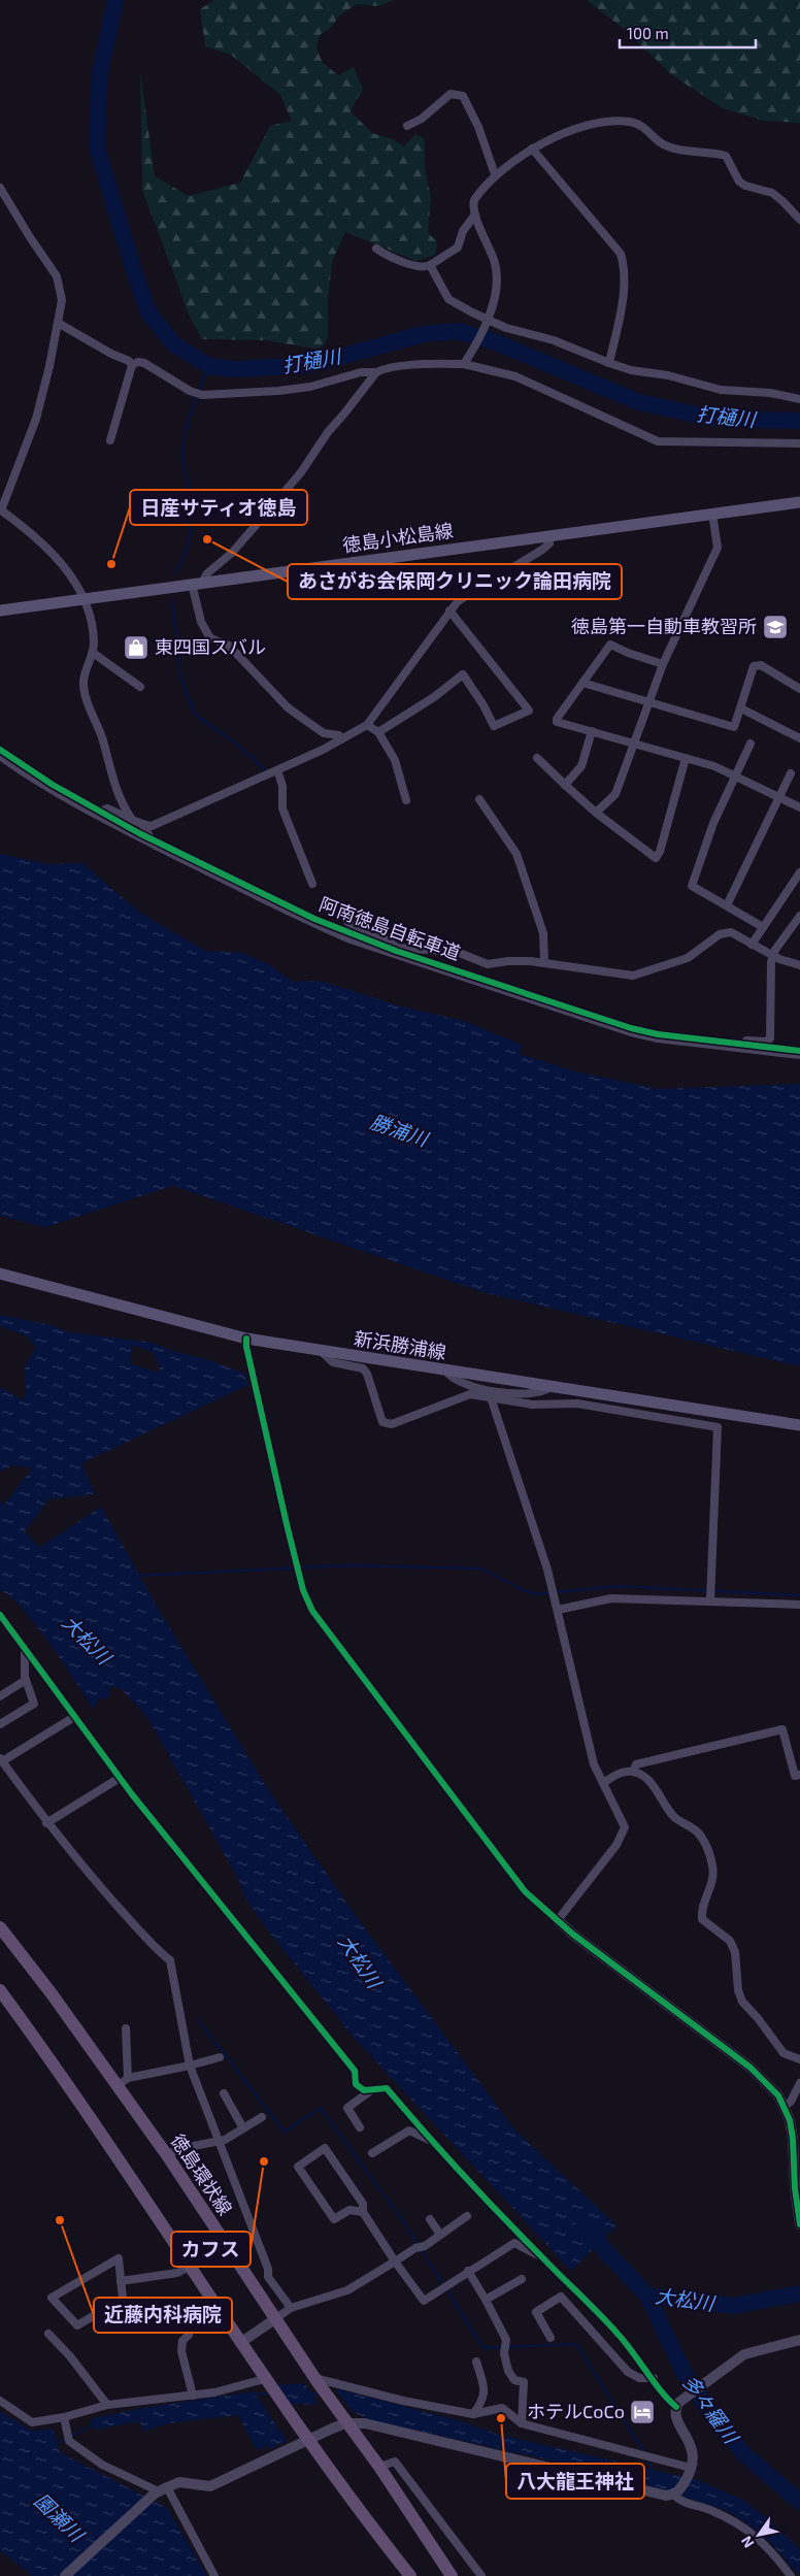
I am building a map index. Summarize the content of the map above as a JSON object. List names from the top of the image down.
{
  "streets": {
    "main road": ["徳島小松島線", "新浜勝浦線", "徳島環状線"],
    "cycle path": ["阿南徳島自転車道"]
  },
  "water": [
    "打樋川",
    "勝浦川",
    "大松川",
    "多々羅川",
    "園瀬川"
  ],
  "places": {
    "other": [
      "あさがお会保岡クリニック論田病院",
      "日産サティオ徳島",
      "カフス",
      "近藤内科病院",
      "八大龍王神社"
    ],
    "school or university": ["徳島第一自動車教習所"],
    "shop": ["東四国スバル"],
    "hotel": ["ホテルCoCo"]
  },
  "scale_bar": "100 m",
  "north": "bottom left"
}
